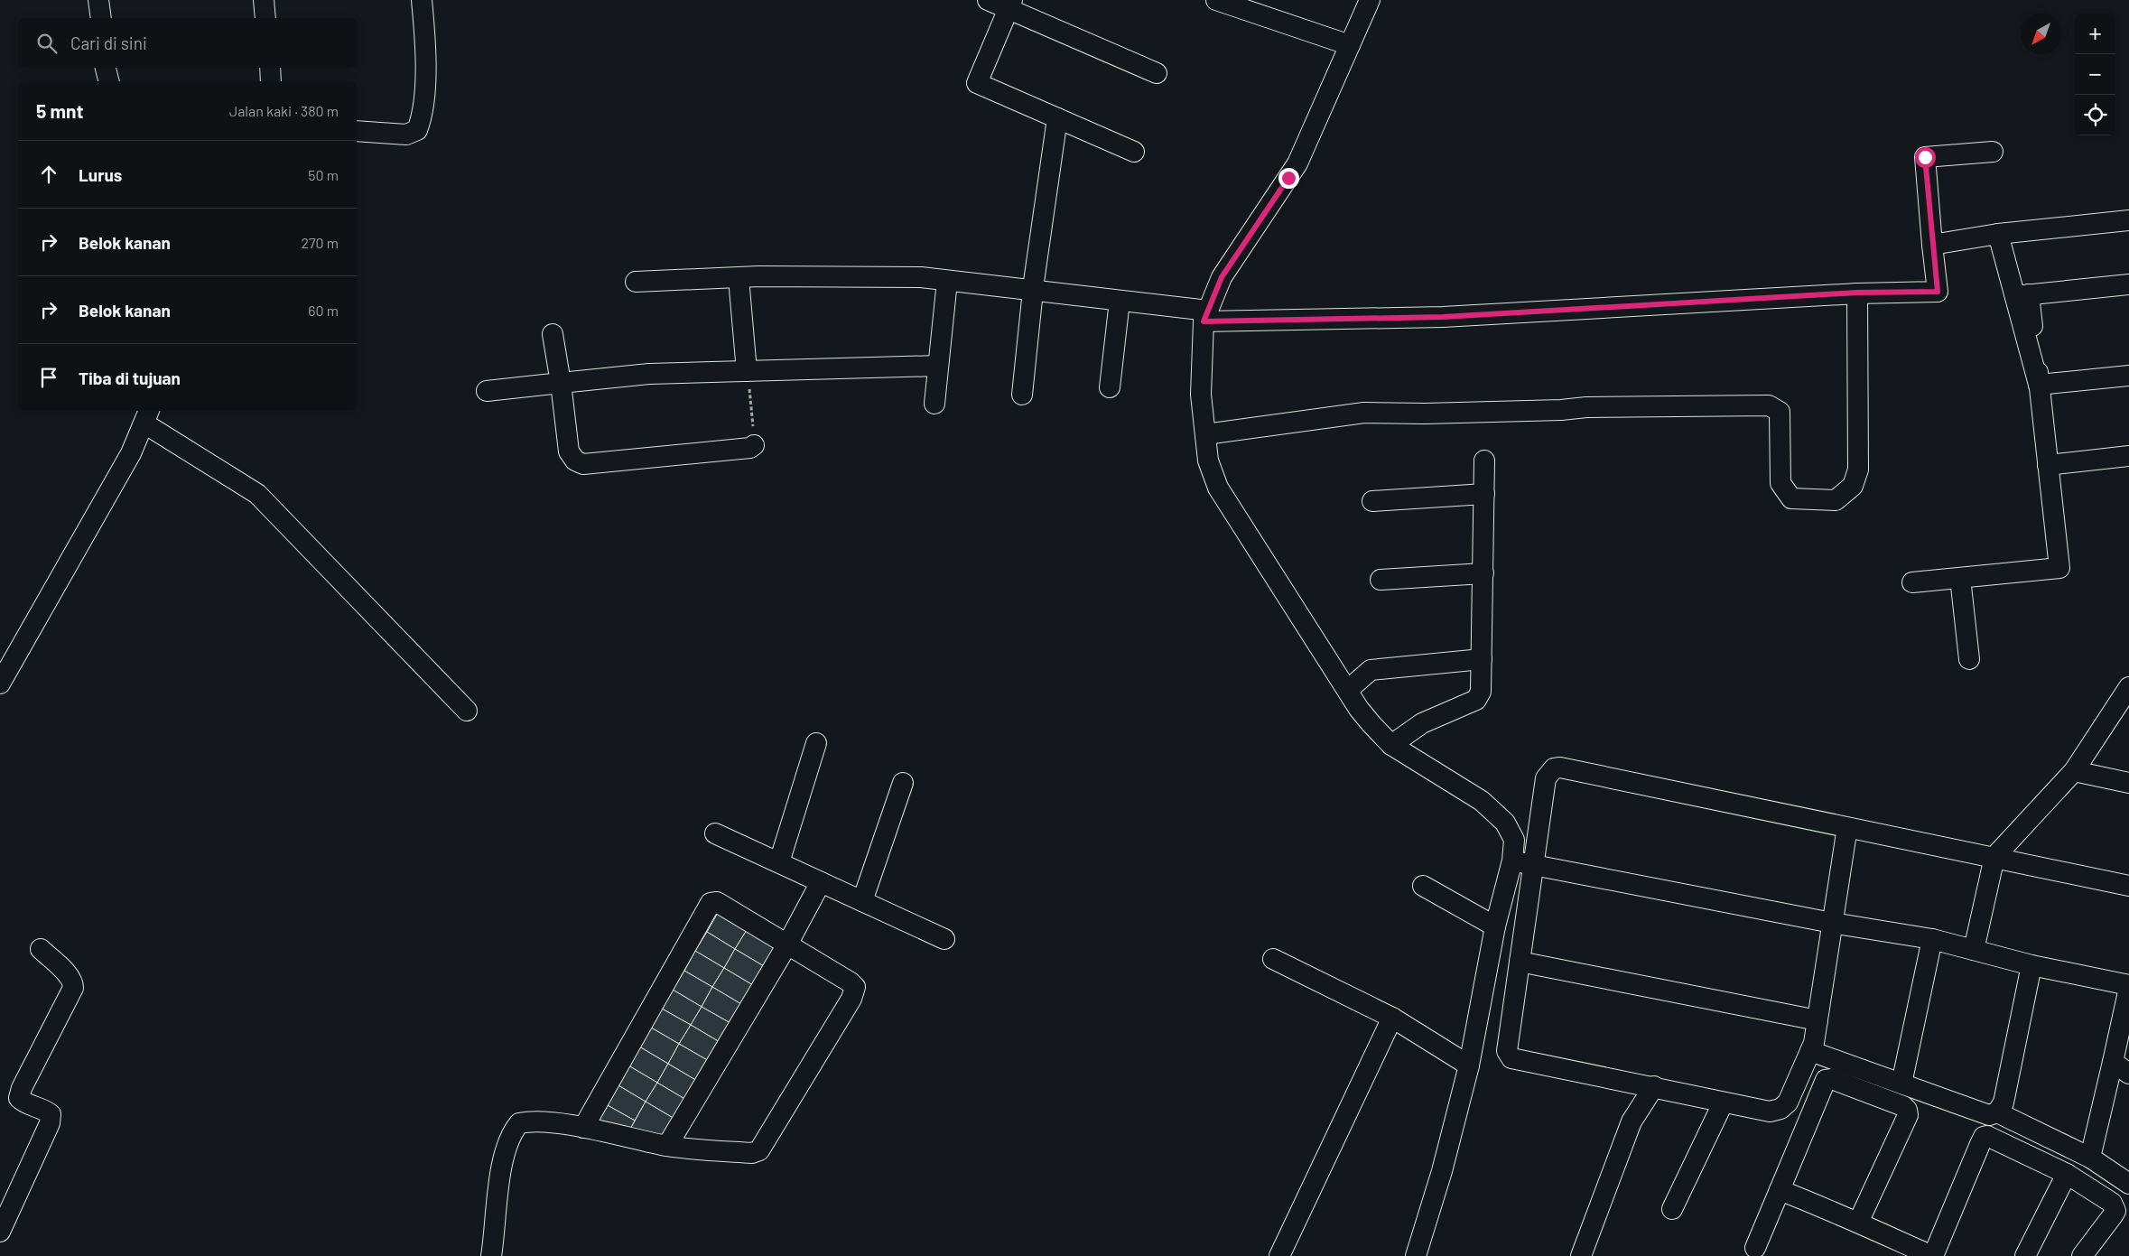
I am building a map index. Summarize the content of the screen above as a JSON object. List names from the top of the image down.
{
  "north": "bottom left",
  "page": {
    "map_buttons": ["+", "−"],
    "search": "Cari di sini",
    "heading": ["5 mnt", "Jalan kaki · 380 m"],
    "list": [
      ["Lurus", "50 m"],
      ["Belok kanan", "270 m"],
      ["Belok kanan", "60 m"],
      "Tiba di tujuan"
    ]
  }
}
